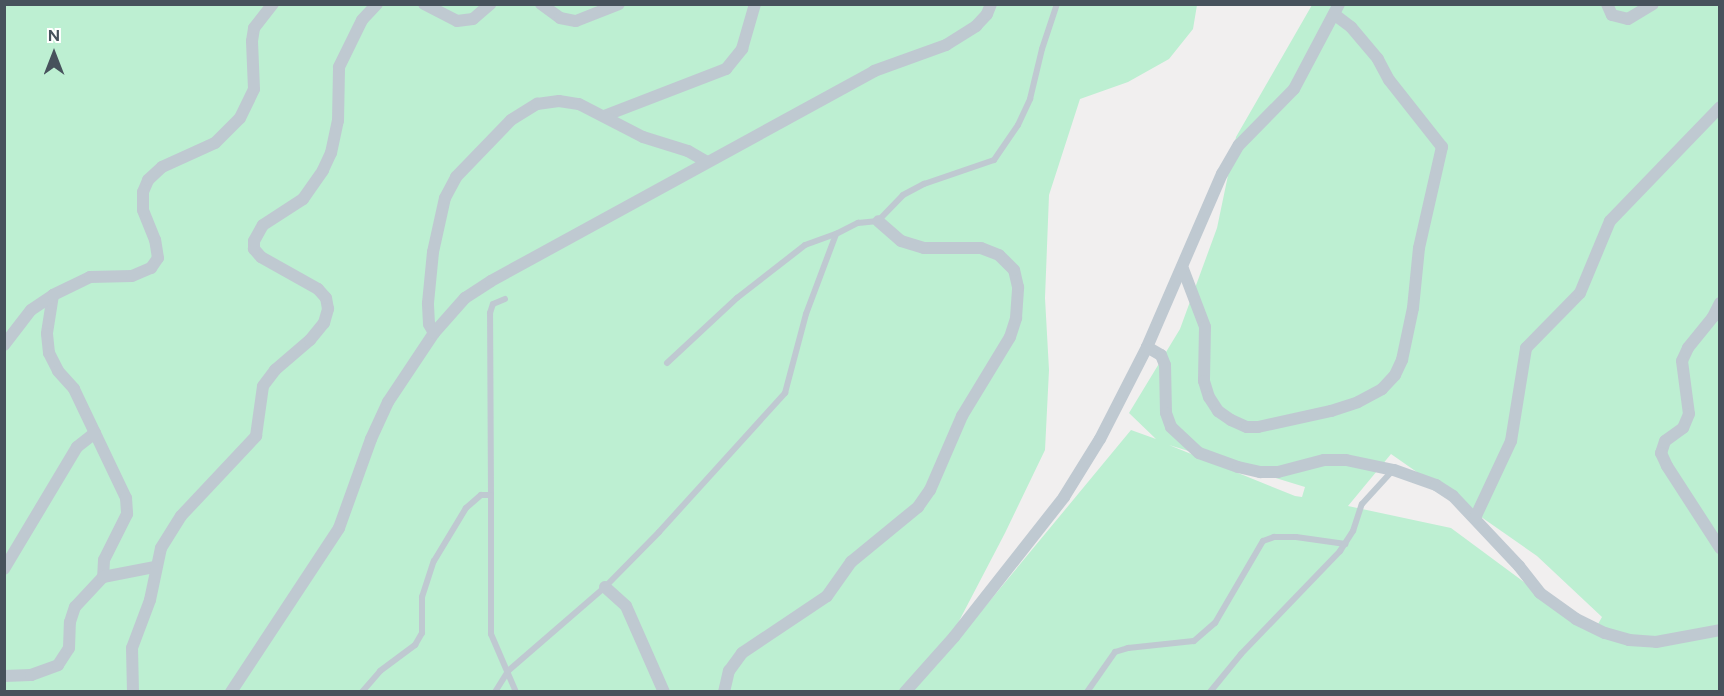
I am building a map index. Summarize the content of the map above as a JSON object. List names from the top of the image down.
{
  "north": "top"
}
